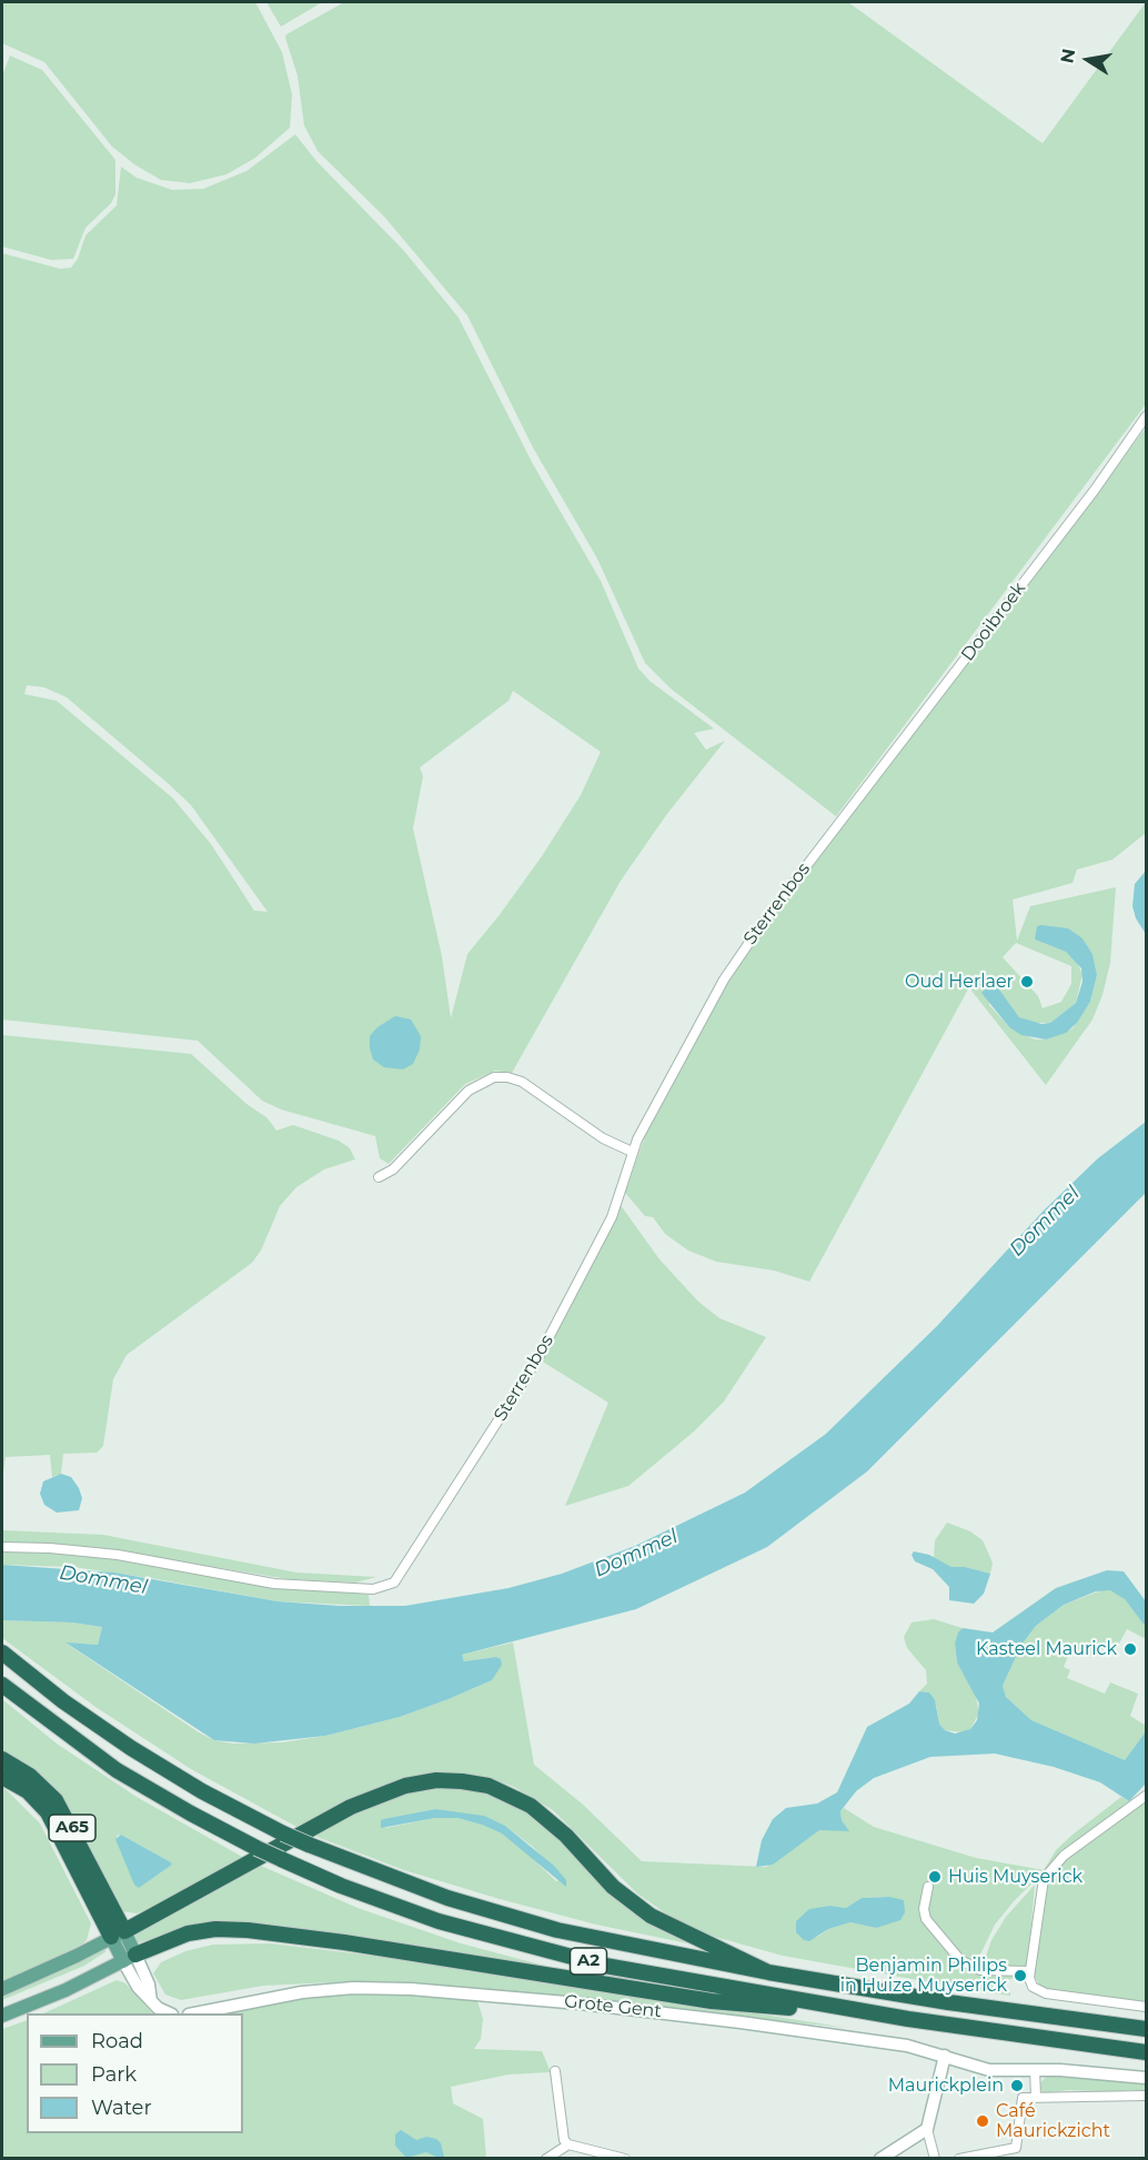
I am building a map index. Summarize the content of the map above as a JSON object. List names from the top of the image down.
{
  "streets": {
    "highway": ["A65", "A2"],
    "street": ["Dooibroek", "Sterrenbos", "Grote Gent"]
  },
  "crossings": [
    ["Dooibroek", "Sterrenbos"],
    ["A65", "A2"]
  ],
  "water": ["Dommel"],
  "places": [
    "Oud Herlaer",
    "Kasteel Maurick",
    "Huis Muyserick",
    "Benjamin Philips in Huize Muyserick",
    "Maurickplein",
    "Café Maurickzicht"
  ],
  "legend": ["Road", "Park", "Water"],
  "north": "left"
}
